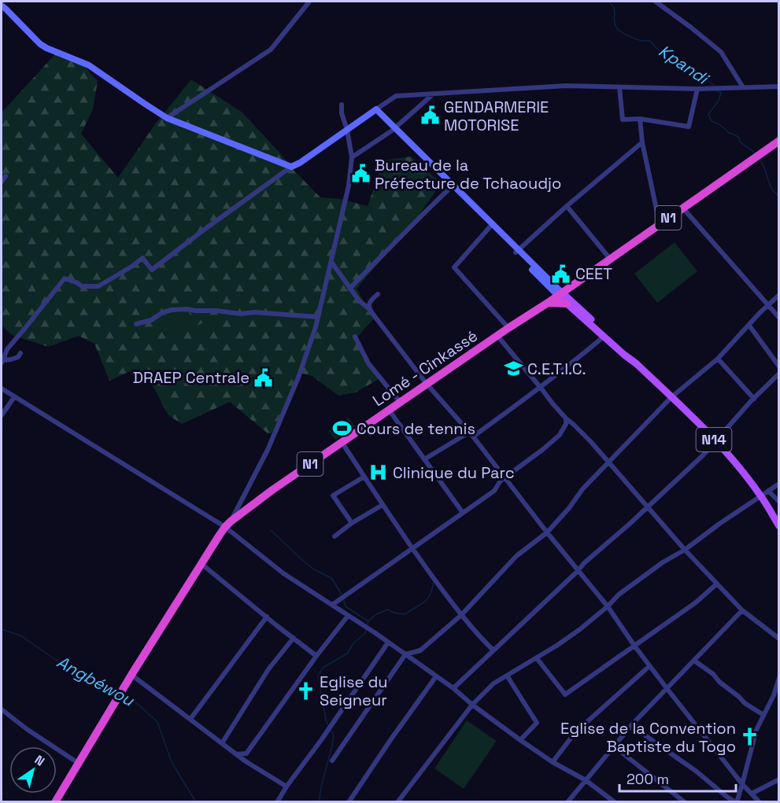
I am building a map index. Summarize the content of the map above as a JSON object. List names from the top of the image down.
{
  "streets": {
    "highway": ["N1", "Lomé - Cinkassé"],
    "main road": ["N14"]
  },
  "crossings": [
    ["Lomé - Cinkassé", "N14"]
  ],
  "water": ["Kpandi", "Angbéwou"],
  "places": {
    "public building": [
      "GENDARMERIE MOTORISE",
      "Bureau de la Préfecture de Tchaoudjo",
      "CEET",
      "DRAEP Centrale"
    ],
    "school or university": ["C.E.T.I.C."],
    "sports": ["Cours de tennis"],
    "hospital": ["Clinique du Parc"],
    "church": ["Eglise du Seigneur", "Eglise de la Convention Baptiste du Togo"]
  },
  "scale_bar": "200 m",
  "north": "top right"
}
